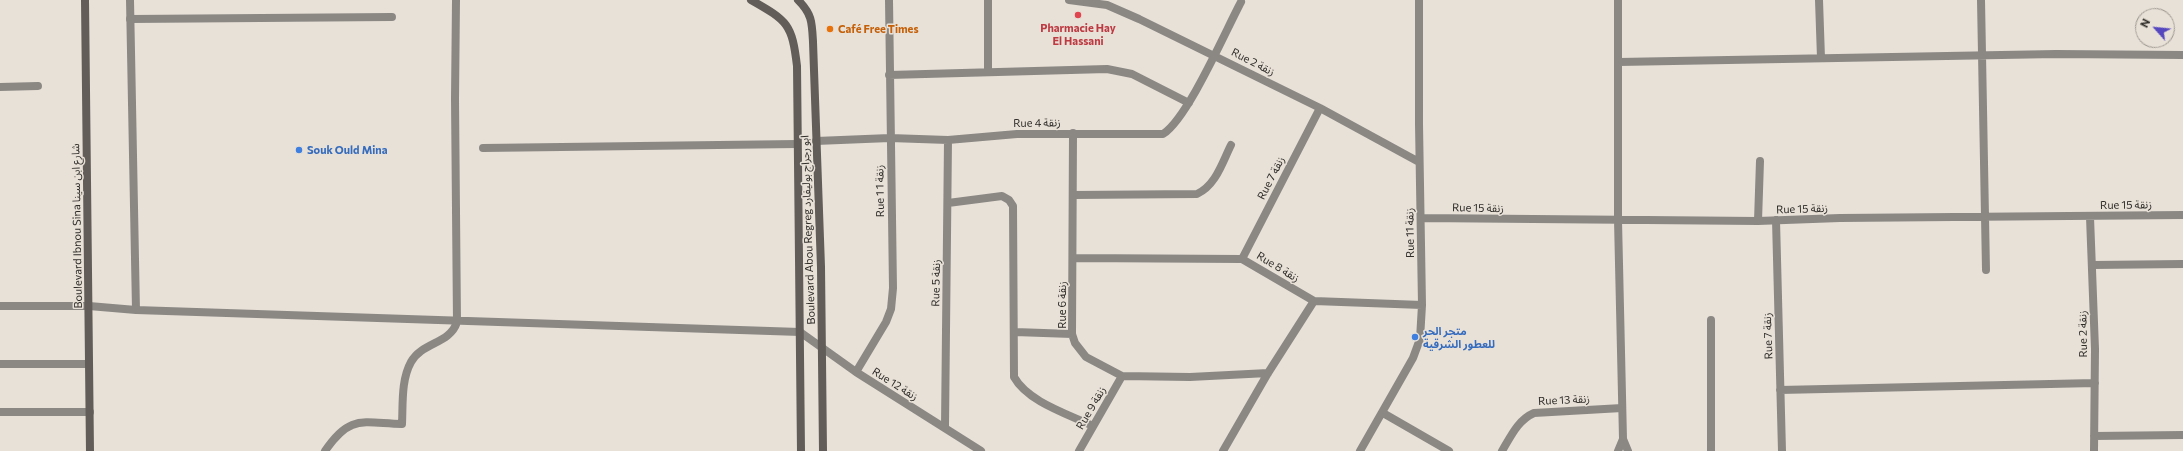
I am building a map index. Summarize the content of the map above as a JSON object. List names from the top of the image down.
{
  "streets": {
    "main road": ["Boulevard Ibnou Sina شارع ابن سينا", "Boulevard Abou Regreg ابو رجراج بوليفارد"],
    "street": [
      "Rue 2 زنقة",
      "Rue 4 زنقة",
      "Rue 7 زنقة",
      "Rue 1 زنقة 1",
      "Rue 15 زنقة",
      "Rue 11 زنقة",
      "Rue 8 زنقة",
      "Rue 5 زنقة",
      "Rue 6 زنقة",
      "Rue 12 زنقة",
      "Rue 13 زنقة",
      "Rue 9 زنقة"
    ]
  },
  "crossings": [
    ["Rue 2 زنقة", "Rue 4 زنقة"],
    ["Rue 2 زنقة", "Rue 7 زنقة"],
    ["Rue 2 زنقة", "Rue 15 زنقة"],
    ["Rue 2 زنقة", "Rue 11 زنقة"],
    ["Rue 4 زنقة", "Rue 1 زنقة 1"],
    ["Rue 4 زنقة", "Boulevard Abou Regreg ابو رجراج بوليفارد"],
    ["Rue 4 زنقة", "Rue 5 زنقة"],
    ["Rue 4 زنقة", "Rue 6 زنقة"],
    ["Rue 7 زنقة", "Rue 15 زنقة"],
    ["Rue 7 زنقة", "Rue 8 زنقة"],
    ["Rue 1 زنقة 1", "Rue 12 زنقة"],
    ["Rue 15 زنقة", "Rue 11 زنقة"],
    ["Boulevard Abou Regreg ابو رجراج بوليفارد", "Rue 12 زنقة"],
    ["Rue 11 زنقة", "Rue 8 زنقة"],
    ["Rue 8 زنقة", "Rue 6 زنقة"],
    ["Rue 5 زنقة", "Rue 12 زنقة"],
    ["Rue 6 زنقة", "Rue 9 زنقة"]
  ],
  "places": [
    "Pharmacie Hay El Hassani",
    "Café Free Times",
    "Souk Ould Mina",
    "متجر الحر للعطور الشرقية"
  ],
  "north": "top left"
}
